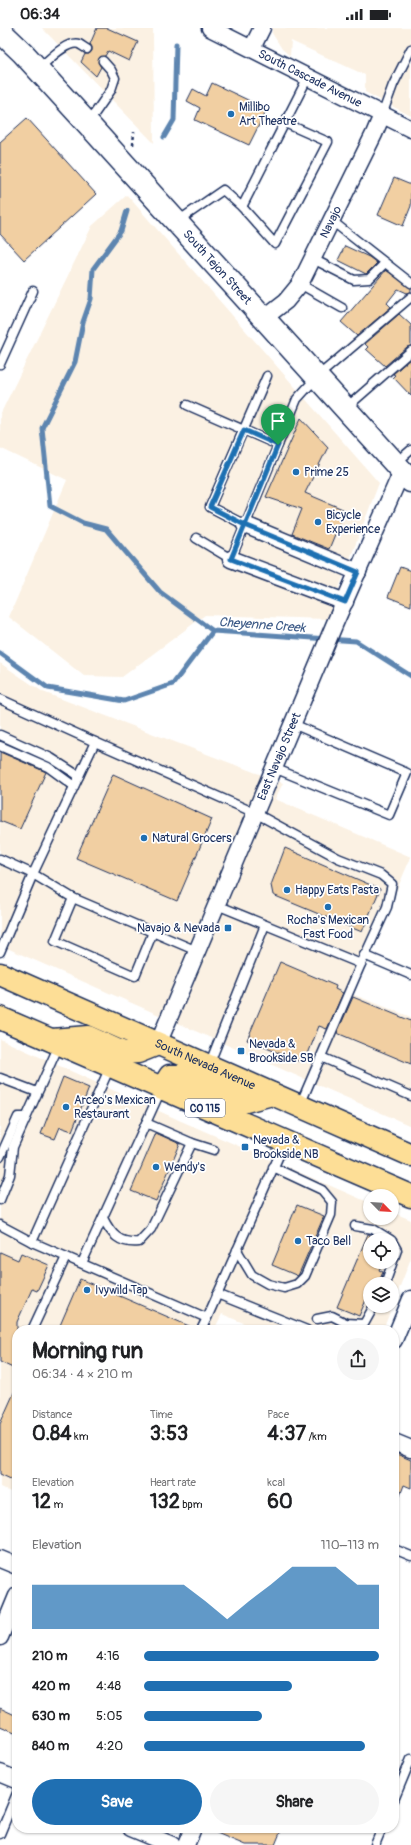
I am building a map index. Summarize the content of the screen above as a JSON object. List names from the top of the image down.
{
  "streets": {
    "highway": ["South Nevada Avenue", "CO 115"],
    "main road": ["South Tejon Street"],
    "street": ["South Cascade Avenue", "Navajo", "East Navajo Street"]
  },
  "crossings": [
    ["South Cascade Avenue", "Navajo"],
    ["Navajo", "South Tejon Street"],
    ["South Tejon Street", "East Navajo Street"],
    ["East Navajo Street", "South Nevada Avenue"]
  ],
  "water": ["Cheyenne Creek"],
  "places": {
    "other": [
      "Millibo Art Theatre",
      "Prime 25",
      "Bicycle Experience",
      "Natural Grocers",
      "Happy Eats Pasta",
      "Rocha's Mexican Fast Food",
      "Arceo's Mexican Restaurant",
      "Wendy's",
      "Taco Bell",
      "Ivywild Tap"
    ],
    "transit": ["Navajo & Nevada", "Nevada & Brookside SB", "Nevada & Brookside NB"]
  },
  "north": "bottom right",
  "page": {
    "status": "06:34",
    "heading": ["Morning run", "06:34 · 4 × 210 m"],
    "stats": [
      ["Distance", "0.84 km"],
      ["Time", "3:53"],
      ["Pace", "4:37 /km"],
      ["Elevation", "12 m"],
      ["Heart rate", "132 bpm"],
      ["kcal", "60"]
    ],
    "chart": ["Elevation", "110–113 m"],
    "list": [
      {
        "name": "210 m",
        "note": "4:16"
      },
      {
        "name": "420 m",
        "note": "4:48"
      },
      {
        "name": "630 m",
        "note": "5:05"
      },
      {
        "name": "840 m",
        "note": "4:20"
      }
    ],
    "buttons": ["Save", "Share"]
  }
}
